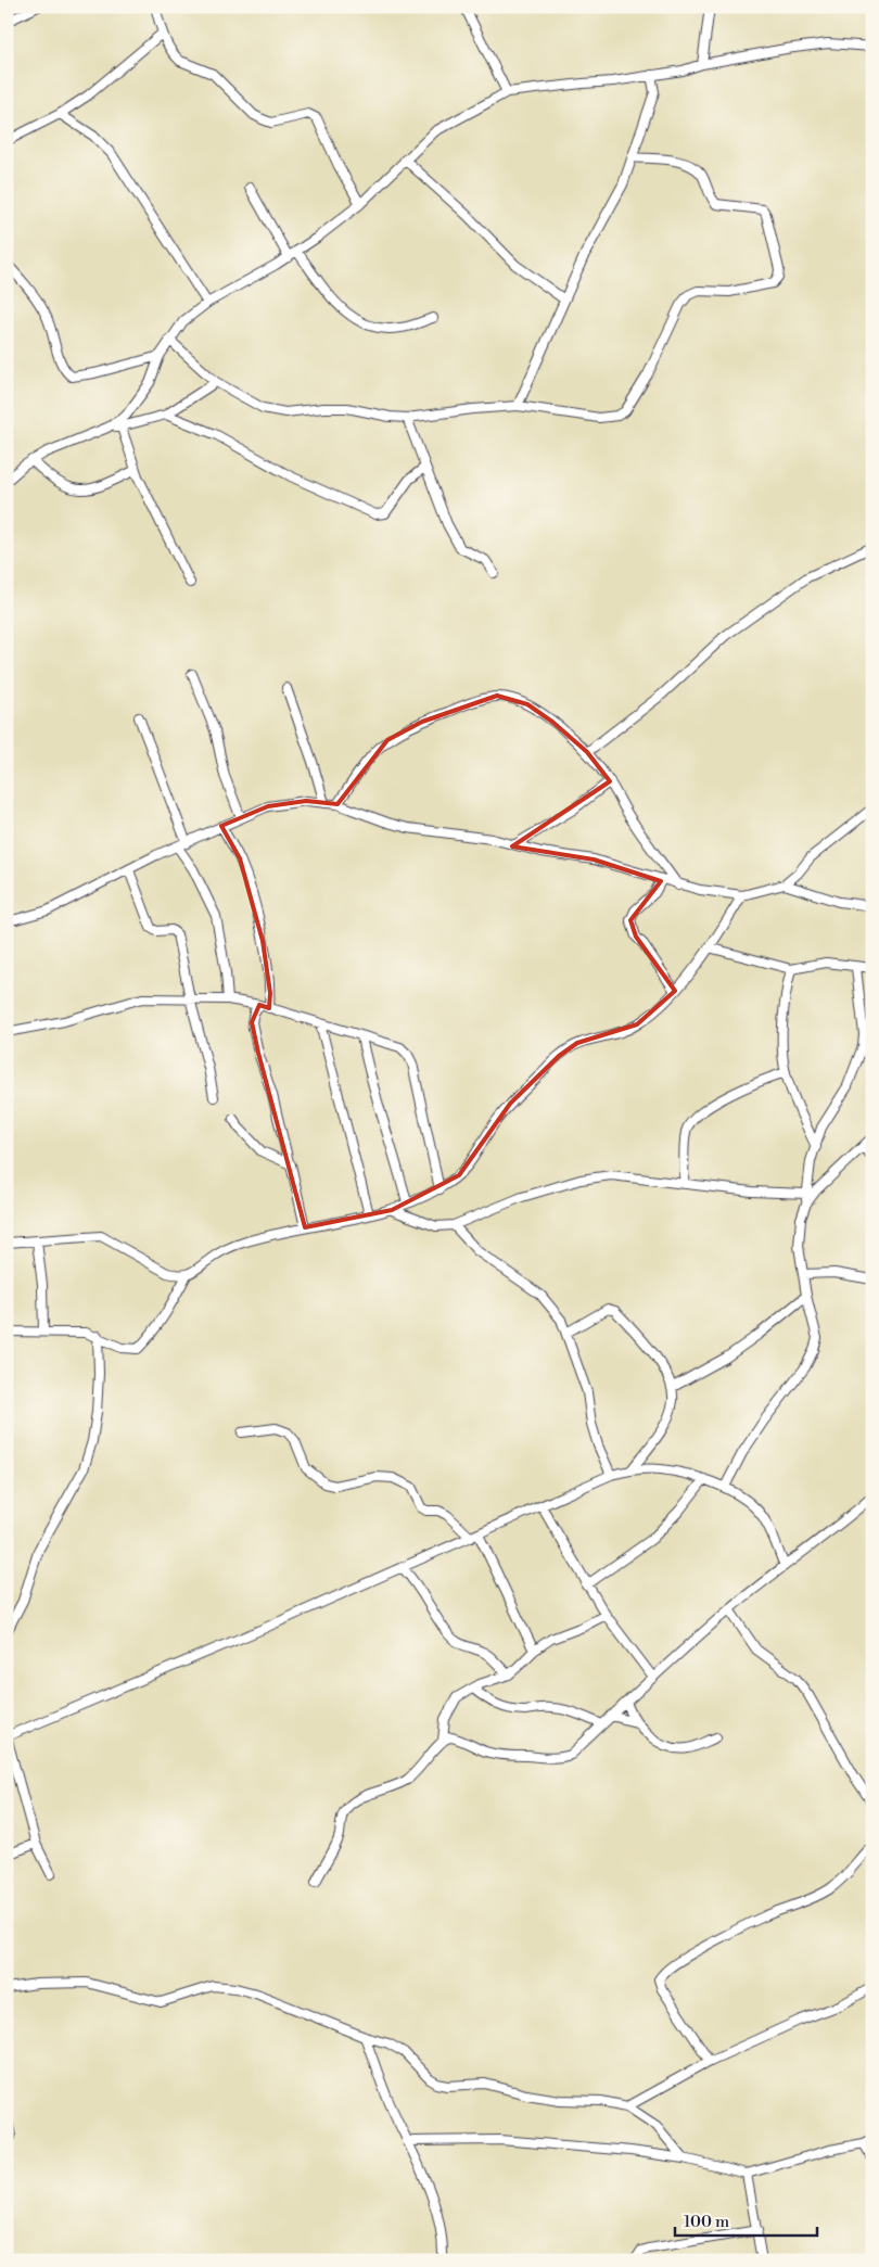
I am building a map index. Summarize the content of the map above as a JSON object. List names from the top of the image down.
{
  "scale_bar": "100 m"
}
